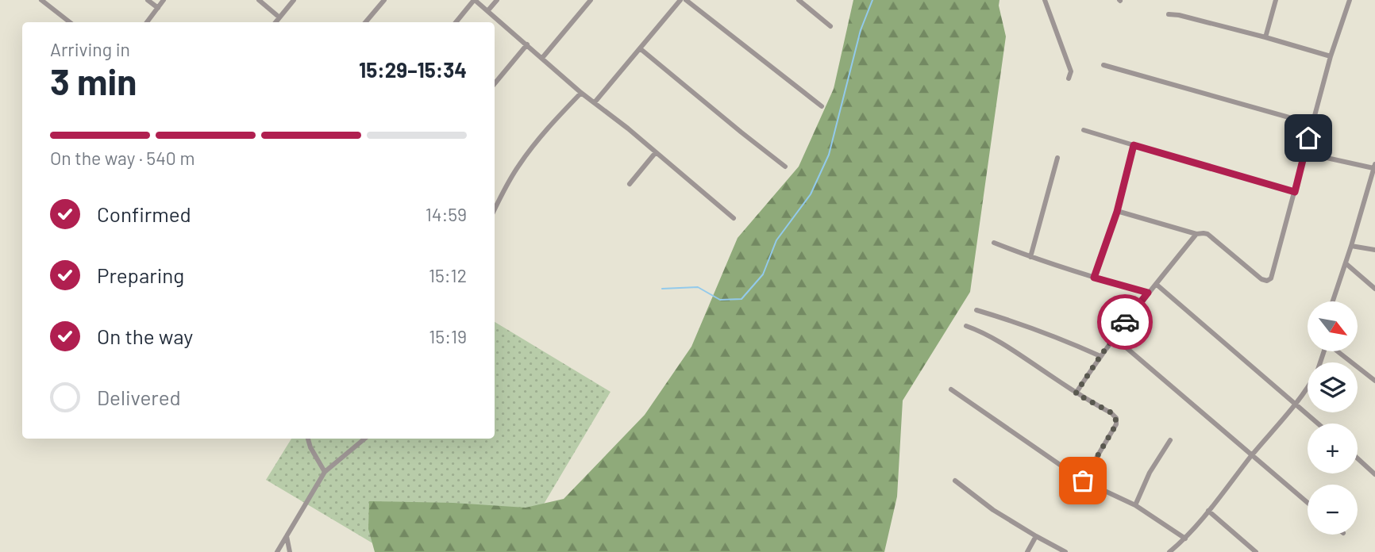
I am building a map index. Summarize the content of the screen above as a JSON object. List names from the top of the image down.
{
  "north": "bottom right",
  "page": {
    "heading": ["3 min", "Arriving in", "15:29–15:34"],
    "bar": "On the way · 540 m",
    "list": [
      ["Confirmed", "14:59"],
      ["Preparing", "15:12"],
      ["On the way", "15:19"],
      "Delivered"
    ],
    "map_buttons": ["+", "−"]
  }
}
